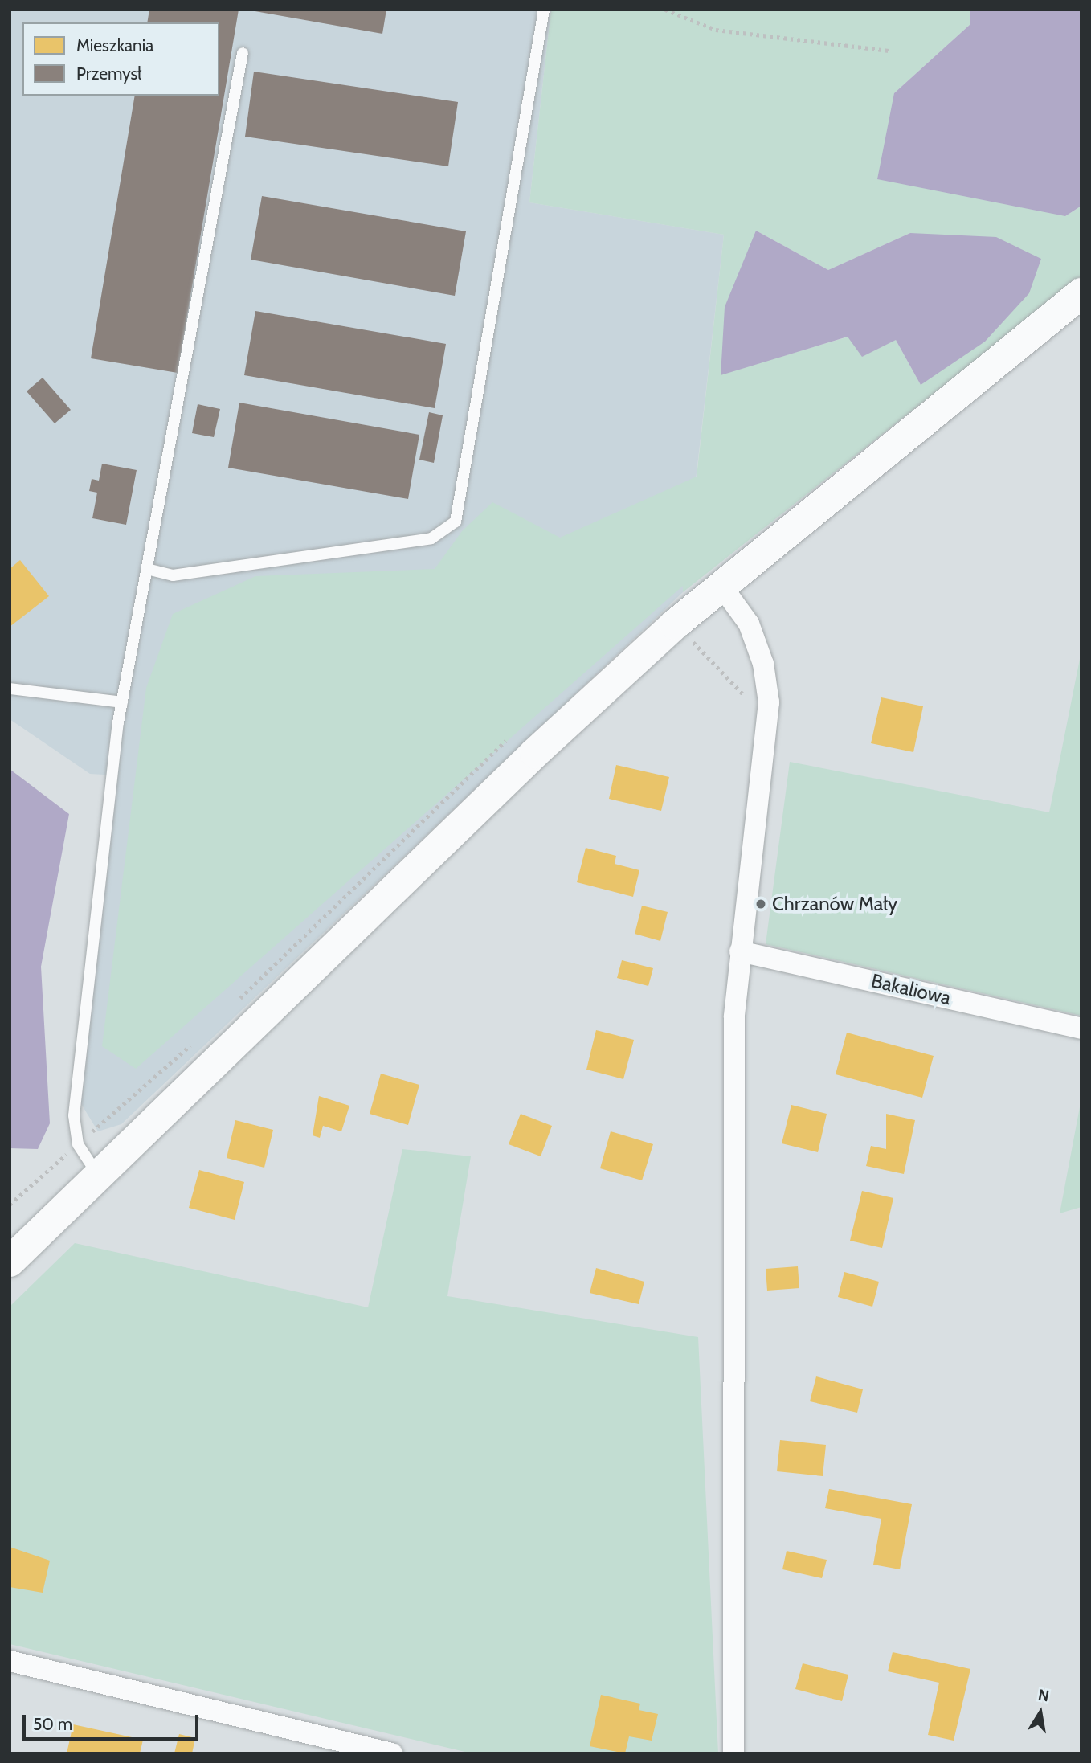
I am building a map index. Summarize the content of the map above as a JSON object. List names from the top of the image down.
{
  "streets": {
    "street": ["Bakaliowa"]
  },
  "places": ["Chrzanów Mały"],
  "legend": ["Mieszkania", "Przemysł"],
  "scale_bar": "50 m",
  "north": "top"
}
